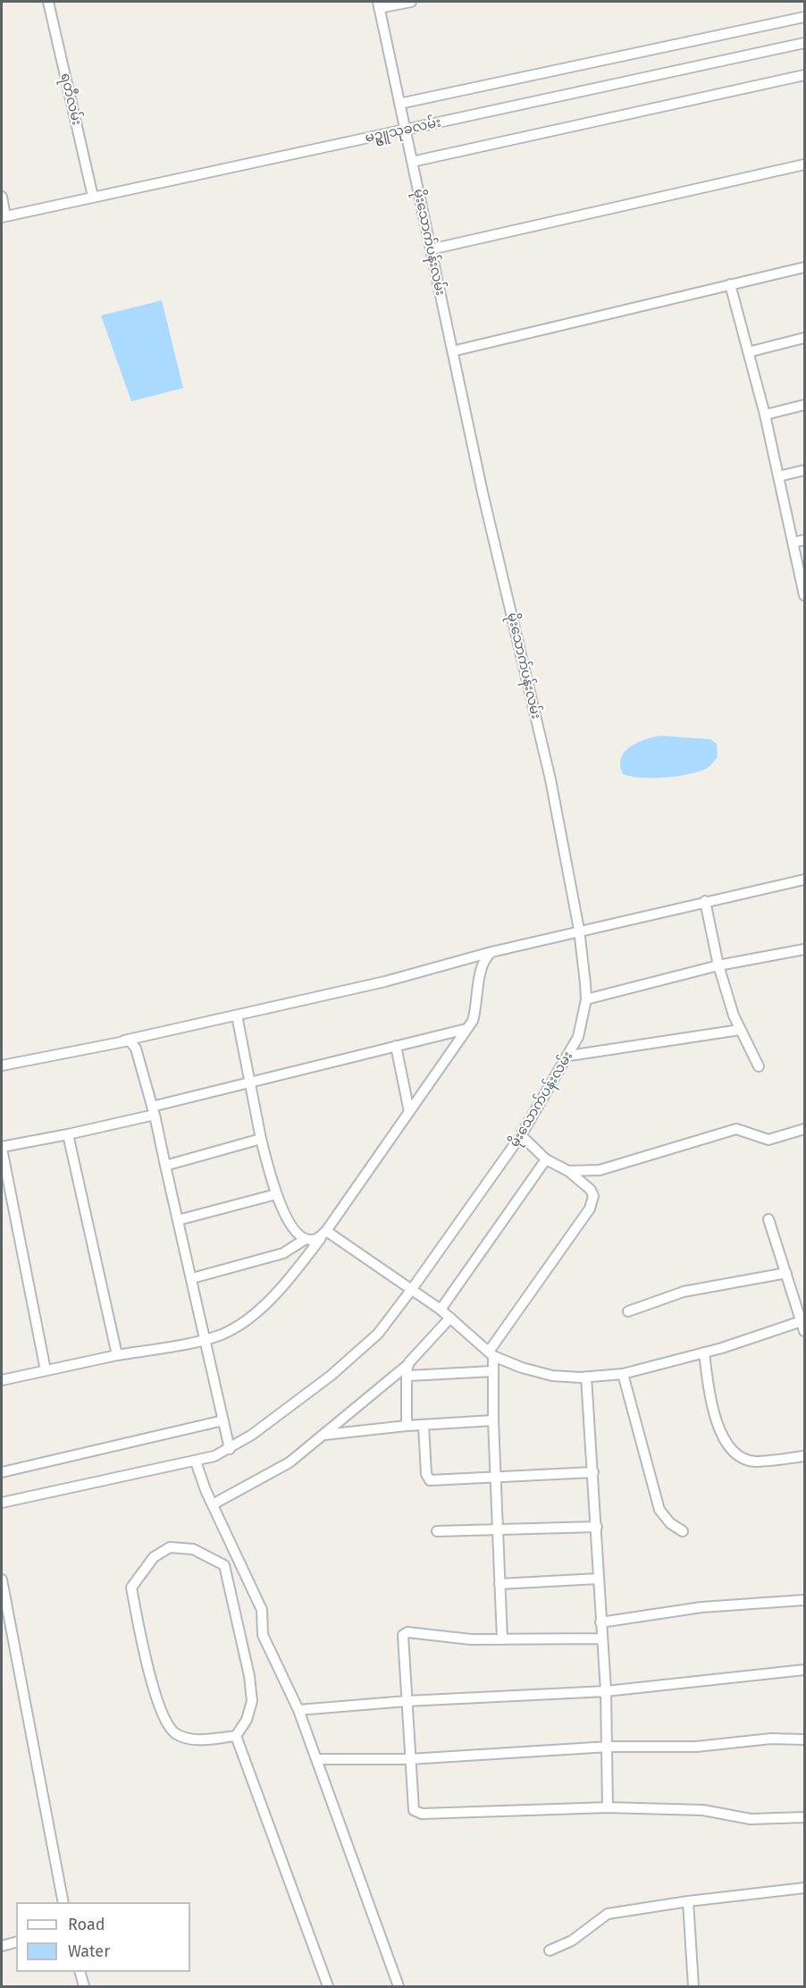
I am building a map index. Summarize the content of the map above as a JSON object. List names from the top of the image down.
{
  "streets": {
    "street": ["ရတီလမ်း", "မဥ္ဇူသုခလမ်း", "မိုးသောက်ပန်းလမ်း"]
  },
  "crossings": [
    ["ရတီလမ်း", "မဥ္ဇူသုခလမ်း"],
    ["မဥ္ဇူသုခလမ်း", "မိုးသောက်ပန်းလမ်း"]
  ],
  "legend": ["Road", "Water"]
}
